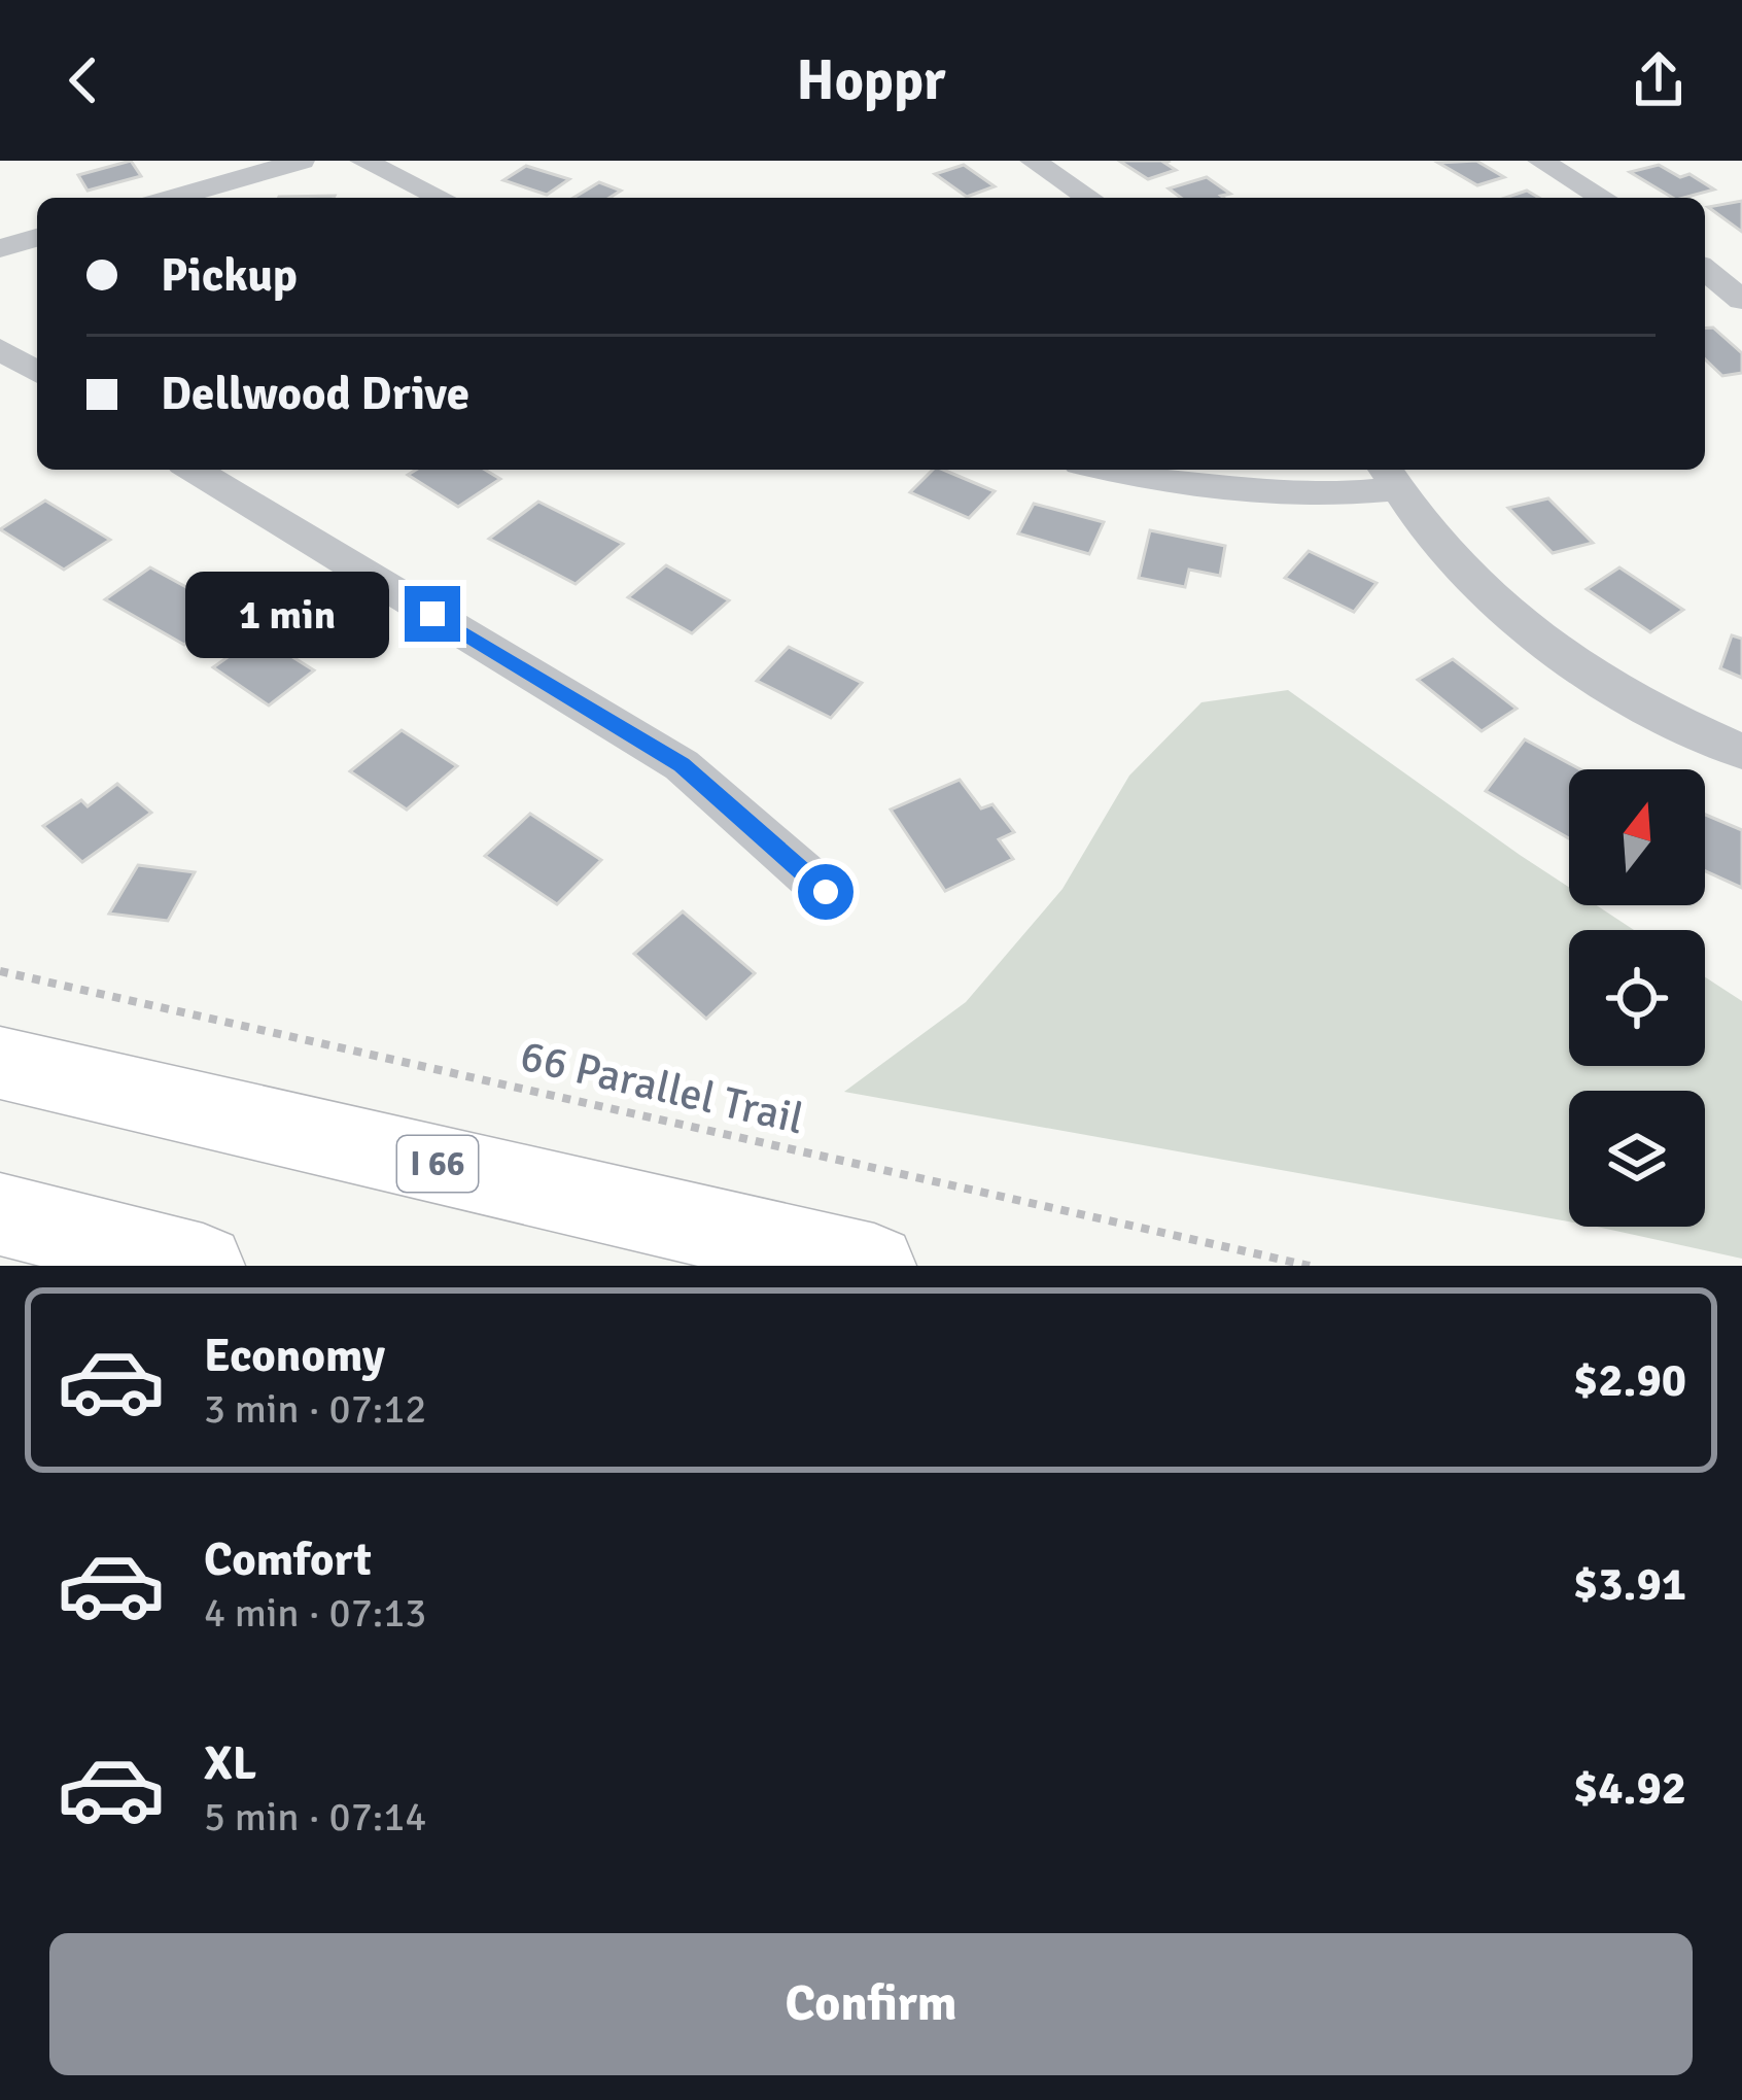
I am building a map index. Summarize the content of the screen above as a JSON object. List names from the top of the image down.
{
  "streets": {
    "highway": ["I 66"],
    "path": ["66 Parallel Trail"]
  },
  "north": "top",
  "page": {
    "header": "Hoppr",
    "banner": ["Pickup", "Dellwood Drive"],
    "bubble": "1 min",
    "list": [
      {
        "name": "Economy",
        "note": "3 min · 07:12",
        "value": "$2.90"
      },
      {
        "name": "Comfort",
        "note": "4 min · 07:13",
        "value": "$3.91"
      },
      {
        "name": "XL",
        "note": "5 min · 07:14",
        "value": "$4.92"
      }
    ],
    "buttons": "Confirm"
  }
}
